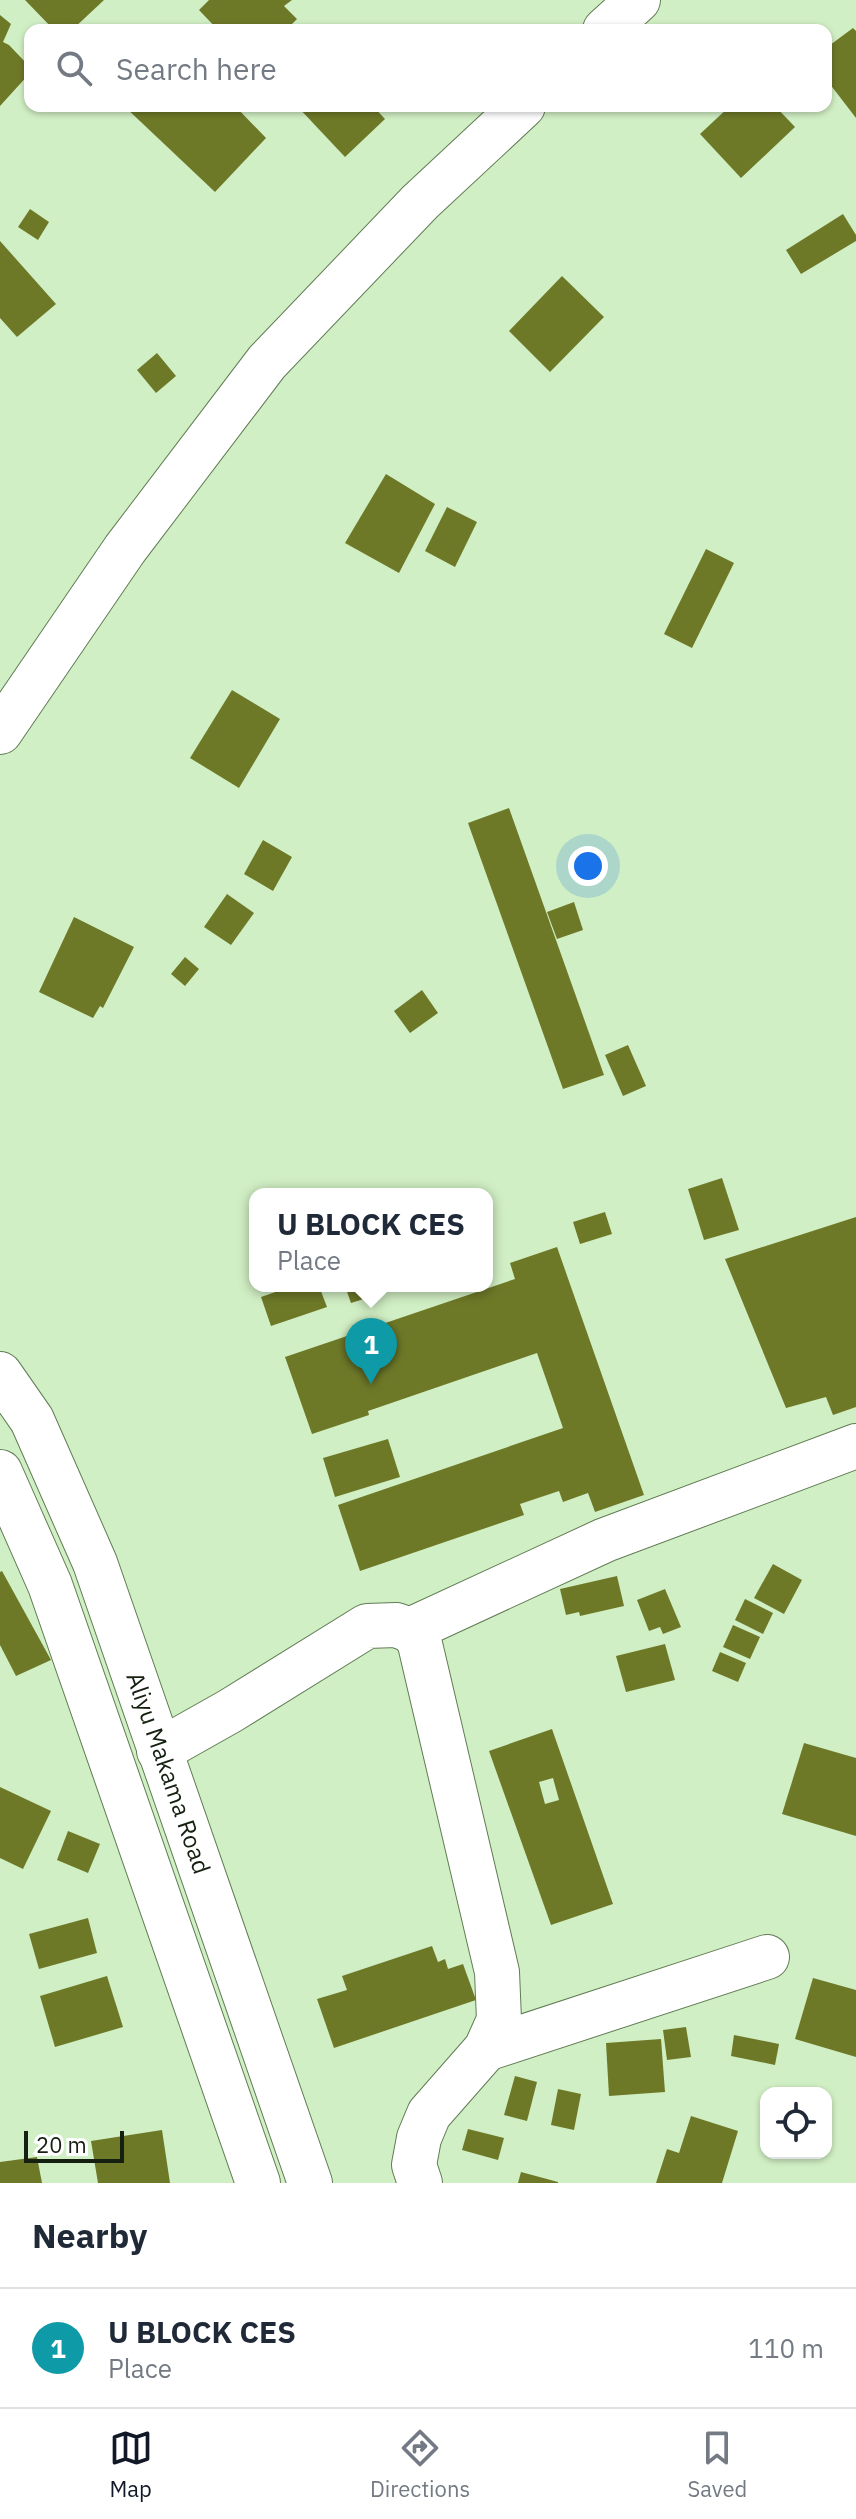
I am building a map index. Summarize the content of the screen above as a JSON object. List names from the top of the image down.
{
  "streets": {
    "street": ["Aliyu Makama Road"]
  },
  "scale_bar": "20 m",
  "page": {
    "search": "Search here",
    "popup": ["U BLOCK CES", "Place"],
    "pins": "1",
    "scale": "20 m",
    "heading": "Nearby",
    "list": [
      {
        "mark": "1",
        "name": "U BLOCK CES",
        "note": "Place",
        "value": "110 m"
      }
    ],
    "nav": ["Map", "Directions", "Saved"]
  }
}
